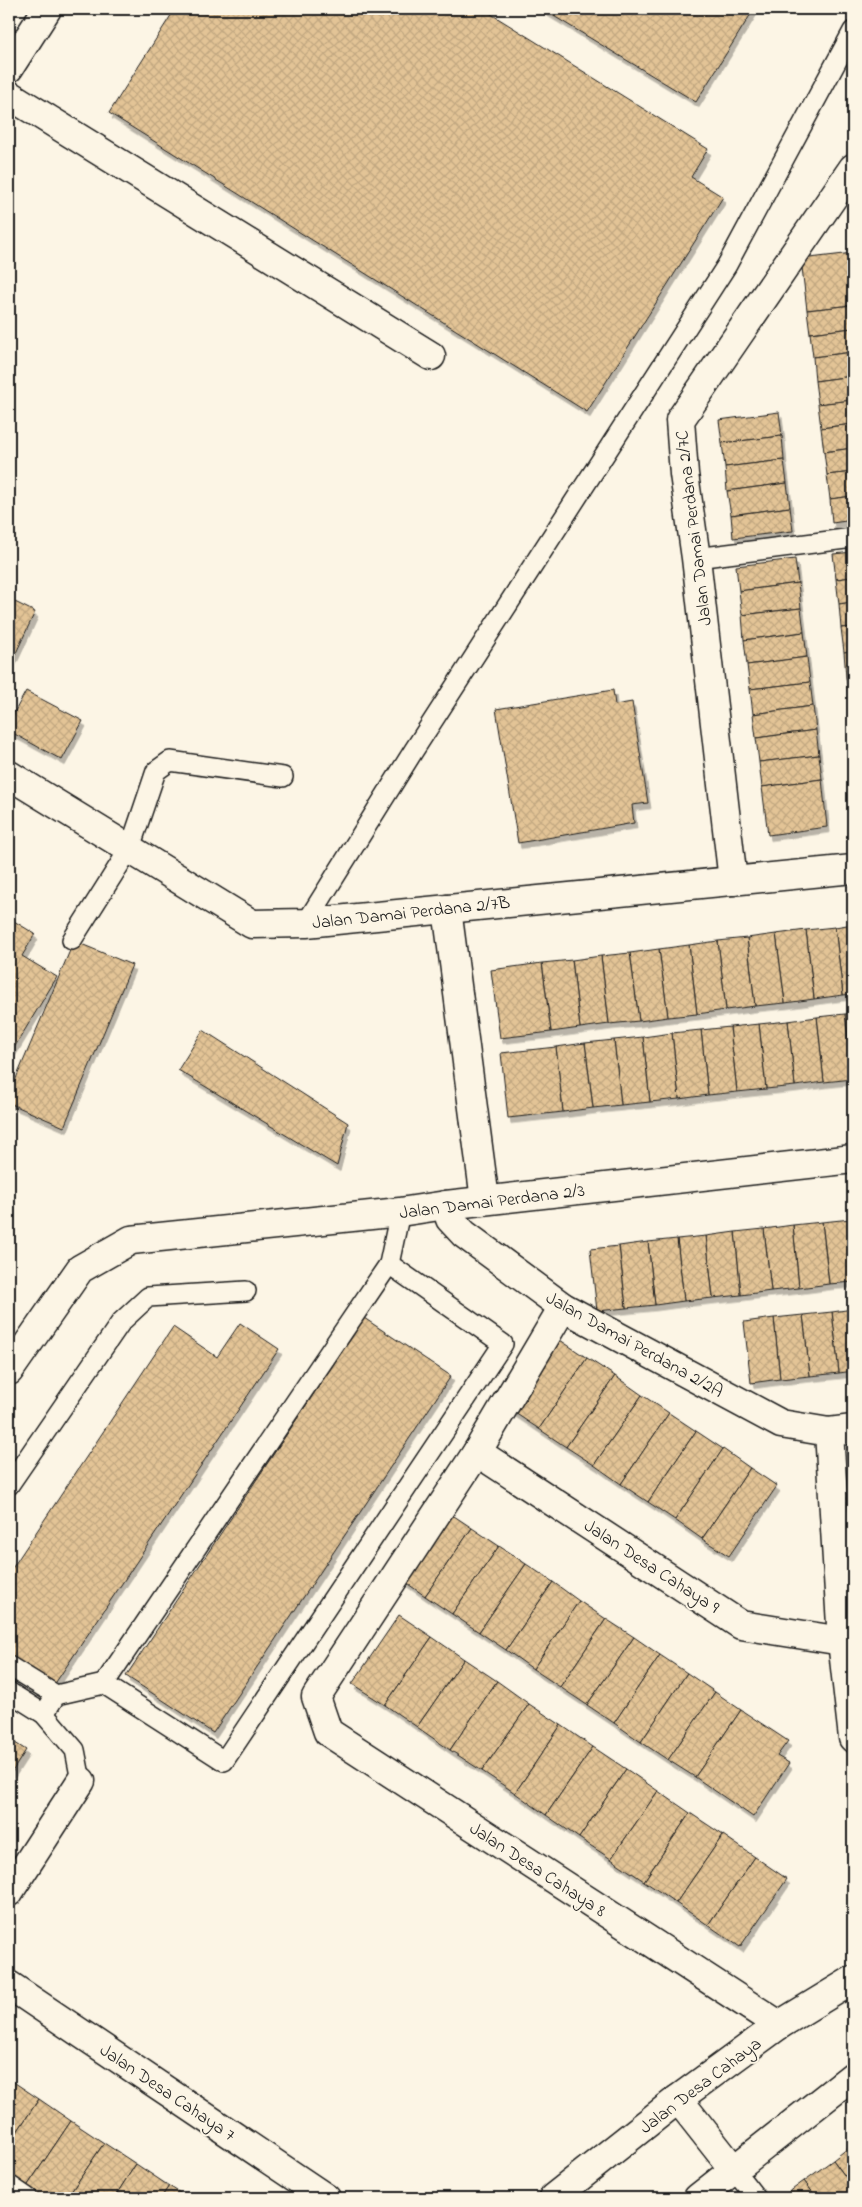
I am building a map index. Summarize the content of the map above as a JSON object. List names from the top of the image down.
{
  "streets": {
    "street": [
      "Jalan Damai Perdana 2/7C",
      "Jalan Damai Perdana 2/7B",
      "Jalan Damai Perdana 2/3",
      "Jalan Damai Perdana 2/2A",
      "Jalan Desa Cahaya 9",
      "Jalan Desa Cahaya 8",
      "Jalan Desa Cahaya",
      "Jalan Desa Cahaya 7"
    ]
  },
  "crossings": [
    ["Jalan Damai Perdana 2/7C", "Jalan Damai Perdana 2/7B"],
    ["Jalan Damai Perdana 2/3", "Jalan Damai Perdana 2/2A"],
    ["Jalan Desa Cahaya 9", "Jalan Desa Cahaya 8"],
    ["Jalan Desa Cahaya 8", "Jalan Desa Cahaya"]
  ]
}
